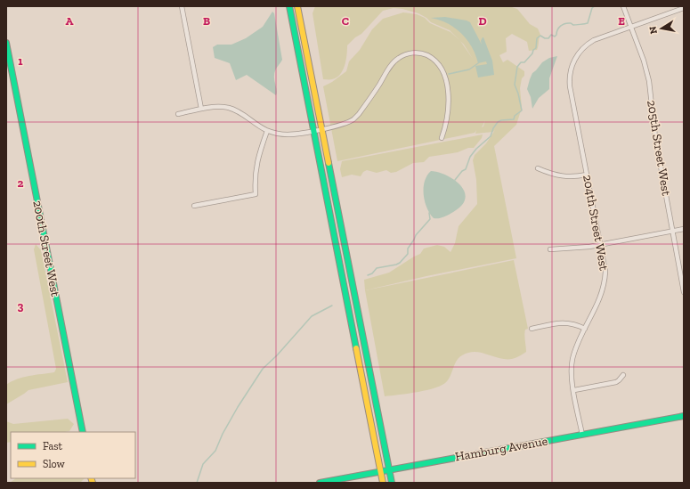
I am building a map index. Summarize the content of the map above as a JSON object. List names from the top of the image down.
{
  "streets": {
    "main road": ["200th Street West", "Hamburg Avenue"],
    "street": ["205th Street West", "204th Street West"]
  },
  "crossings": [
    ["205th Street West", "204th Street West"],
    ["204th Street West", "Hamburg Avenue"]
  ],
  "legend": ["Fast", "Slow"],
  "north": "left",
  "grid": {
    "columns": [
      "A",
      "B",
      "C",
      "D",
      "E"
    ],
    "rows": ["1", "2", "3"]
  }
}
